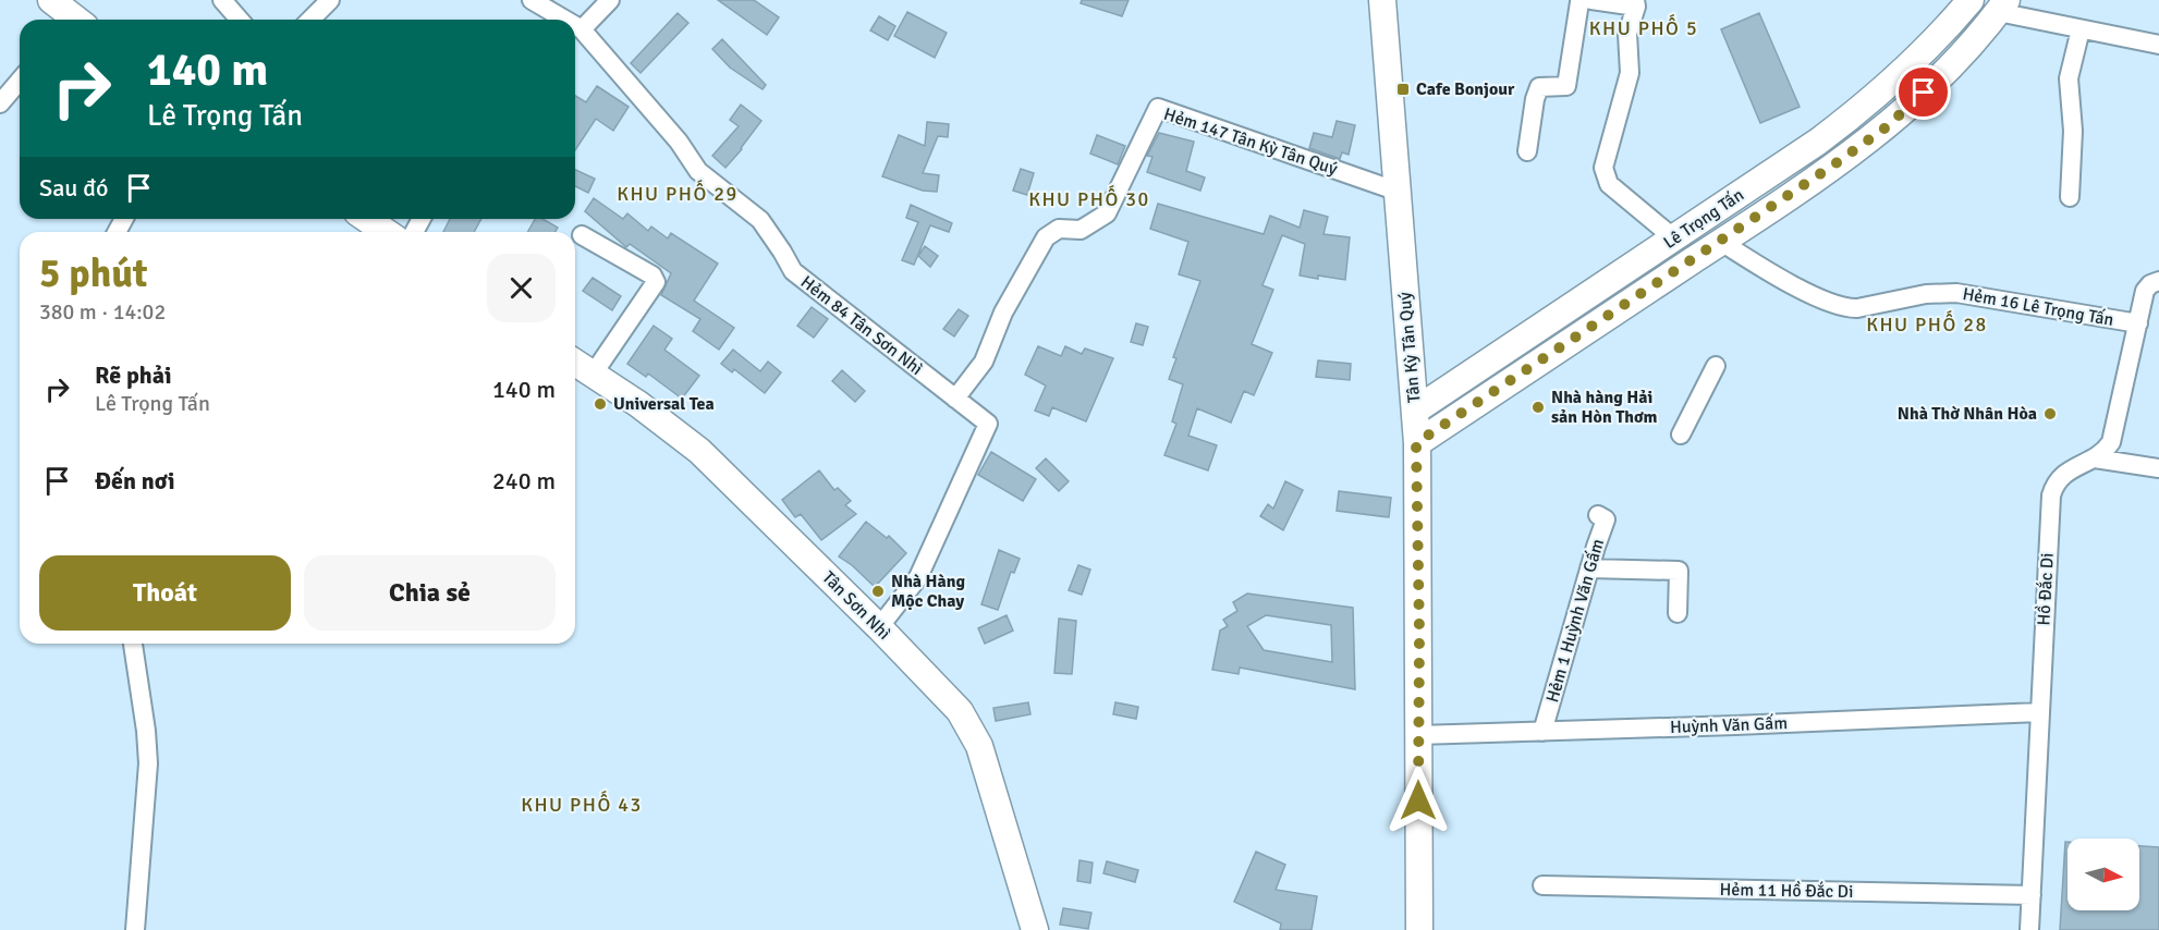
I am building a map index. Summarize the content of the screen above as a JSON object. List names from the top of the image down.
{
  "streets": {
    "main road": ["Lê Trọng Tấn", "Tân Kỳ Tân Quý", "Tân Sơn Nhì"],
    "street": [
      "Hẻm 147 Tân Kỳ Tân Quý",
      "Hẻm 16 Lê Trọng Tấn",
      "Hẻm 84 Tân Sơn Nhì",
      "Hồ Đắc Di",
      "Hẻm 1 Huỳnh Văn Gấm",
      "Huỳnh Văn Gấm",
      "Hẻm 11 Hồ Đắc Di"
    ]
  },
  "crossings": [
    ["Hẻm 147 Tân Kỳ Tân Quý", "Hẻm 84 Tân Sơn Nhì"],
    ["Hẻm 147 Tân Kỳ Tân Quý", "Tân Kỳ Tân Quý"],
    ["Lê Trọng Tấn", "Hẻm 16 Lê Trọng Tấn"],
    ["Lê Trọng Tấn", "Tân Kỳ Tân Quý"],
    ["Hẻm 16 Lê Trọng Tấn", "Hồ Đắc Di"],
    ["Hẻm 84 Tân Sơn Nhì", "Tân Sơn Nhì"],
    ["Tân Kỳ Tân Quý", "Huỳnh Văn Gấm"],
    ["Hồ Đắc Di", "Huỳnh Văn Gấm"],
    ["Hồ Đắc Di", "Hẻm 11 Hồ Đắc Di"],
    ["Hẻm 1 Huỳnh Văn Gấm", "Huỳnh Văn Gấm"]
  ],
  "districts": [
    "KHU PHỐ 5",
    "KHU PHỐ 29",
    "KHU PHỐ 30",
    "KHU PHỐ 28",
    "KHU PHỐ 43"
  ],
  "places": {
    "transit": ["Cafe Bonjour"],
    "other": [
      "Universal Tea",
      "Nhà hàng Hải sản Hòn Thơm",
      "Nhà Thờ Nhân Hòa",
      "Nhà Hàng Mộc Chay"
    ]
  },
  "north": "right",
  "page": {
    "turn": ["140 m", "Lê Trọng Tấn"],
    "then": "Sau đó",
    "heading": ["5 phút", "380 m · 14:02"],
    "list": [
      {
        "name": "Rẽ phải",
        "note": "Lê Trọng Tấn",
        "value": "140 m"
      },
      {
        "name": "Đến nơi",
        "value": "240 m"
      }
    ],
    "buttons": ["Thoát", "Chia sẻ"]
  }
}
